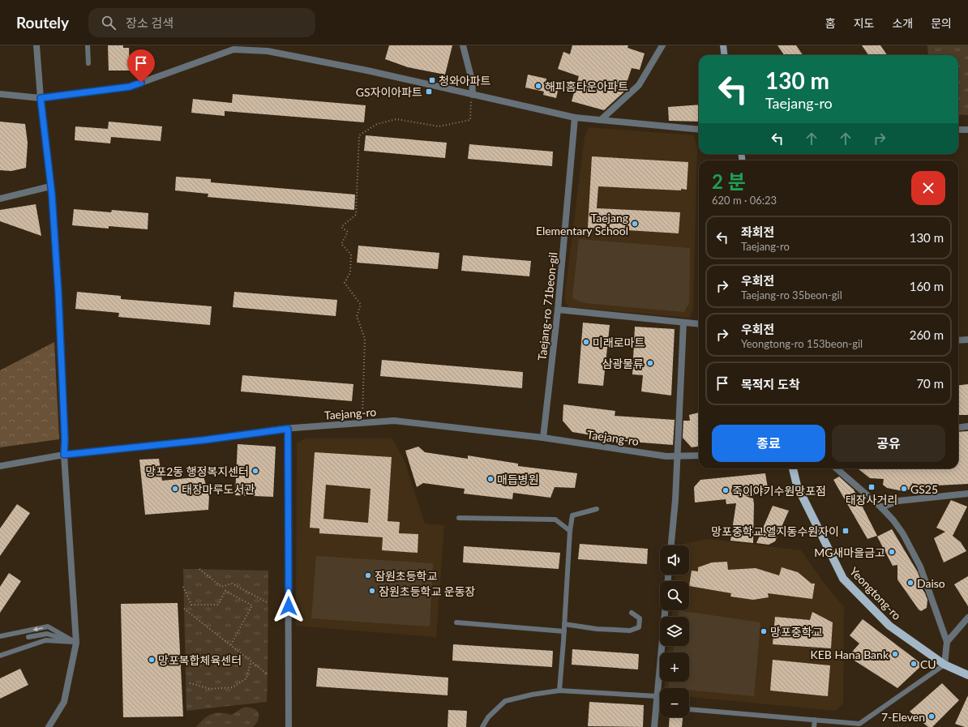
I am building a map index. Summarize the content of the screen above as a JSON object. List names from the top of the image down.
{
  "streets": {
    "main road": ["Yeongtong-ro"],
    "street": ["Taejang-ro 71beon-gil", "Taejang-ro"]
  },
  "crossings": [
    ["Taejang-ro 71beon-gil", "Taejang-ro"]
  ],
  "places": {
    "transit": [
      "청와아파트",
      "GS자이아파트",
      "태장사거리",
      "망포중학교.엘지동수원자이"
    ],
    "other": [
      "해피홈타운아파트",
      "Taejang Elementary School",
      "미래로마트",
      "삼광물류",
      "망포2동 행정복지센터",
      "매듭병원",
      "태장마루도서관",
      "GS25",
      "죽이야기수원망포점",
      "MG새마을금고",
      "잠원초등학교",
      "Daiso",
      "잠원초등학교 운동장",
      "망포중학교",
      "KEB Hana Bank",
      "망포복합체육센터",
      "CU",
      "7-Eleven"
    ]
  },
  "page": {
    "header": "Routely",
    "search": "장소 검색",
    "nav": [
      "홈",
      "지도",
      "소개",
      "문의"
    ],
    "turn": ["130 m", "Taejang-ro"],
    "heading": ["2 분", "620 m · 06:23"],
    "list": [
      {
        "name": "좌회전",
        "note": "Taejang-ro",
        "value": "130 m"
      },
      {
        "name": "우회전",
        "note": "Taejang-ro 35beon-gil",
        "value": "160 m"
      },
      {
        "name": "우회전",
        "note": "Yeongtong-ro 153beon-gil",
        "value": "260 m"
      },
      {
        "name": "목적지 도착",
        "value": "70 m"
      }
    ],
    "buttons": ["종료", "공유"],
    "map_buttons": ["+", "−"]
  }
}
